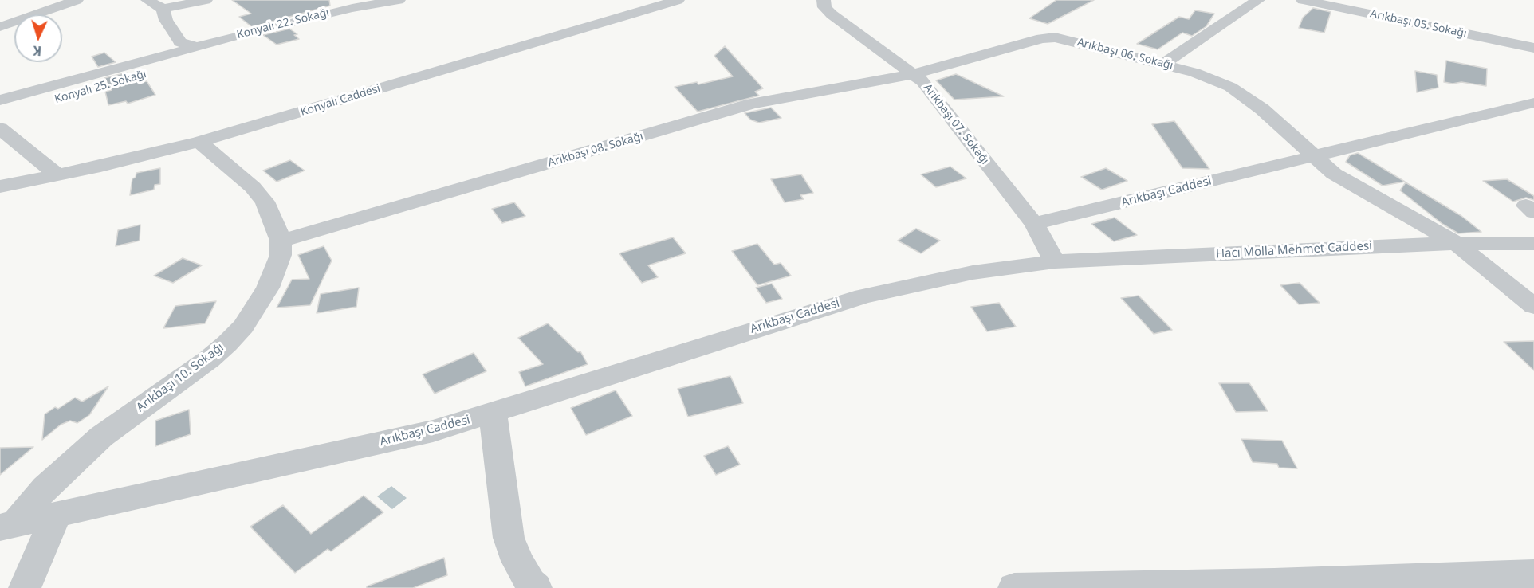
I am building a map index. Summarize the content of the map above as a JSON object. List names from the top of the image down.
{
  "streets": {
    "street": [
      "Konyalı 22. Sokağı",
      "Arıkbaşı 05. Sokağı",
      "Arıkbaşı 06. Sokağı",
      "Konyalı 25. Sokağı",
      "Konyalı Caddesi",
      "Arıkbaşı 07. Sokağı",
      "Arıkbaşı 08. Sokağı",
      "Arıkbaşı Caddesi",
      "Hacı Molla Mehmet Caddesi",
      "Arıkbaşı 10. Sokağı"
    ]
  },
  "crossings": [
    ["Konyalı 22. Sokağı", "Konyalı 25. Sokağı"],
    ["Arıkbaşı 06. Sokağı", "Arıkbaşı 07. Sokağı"],
    ["Arıkbaşı 06. Sokağı", "Arıkbaşı 08. Sokağı"],
    ["Arıkbaşı 06. Sokağı", "Arıkbaşı Caddesi"],
    ["Arıkbaşı 06. Sokağı", "Hacı Molla Mehmet Caddesi"],
    ["Konyalı Caddesi", "Arıkbaşı 10. Sokağı"],
    ["Arıkbaşı 07. Sokağı", "Arıkbaşı 08. Sokağı"],
    ["Arıkbaşı 07. Sokağı", "Arıkbaşı Caddesi"],
    ["Arıkbaşı 08. Sokağı", "Arıkbaşı 10. Sokağı"],
    ["Arıkbaşı Caddesi", "Hacı Molla Mehmet Caddesi"],
    ["Arıkbaşı Caddesi", "Arıkbaşı 10. Sokağı"]
  ],
  "north": "bottom"
}
